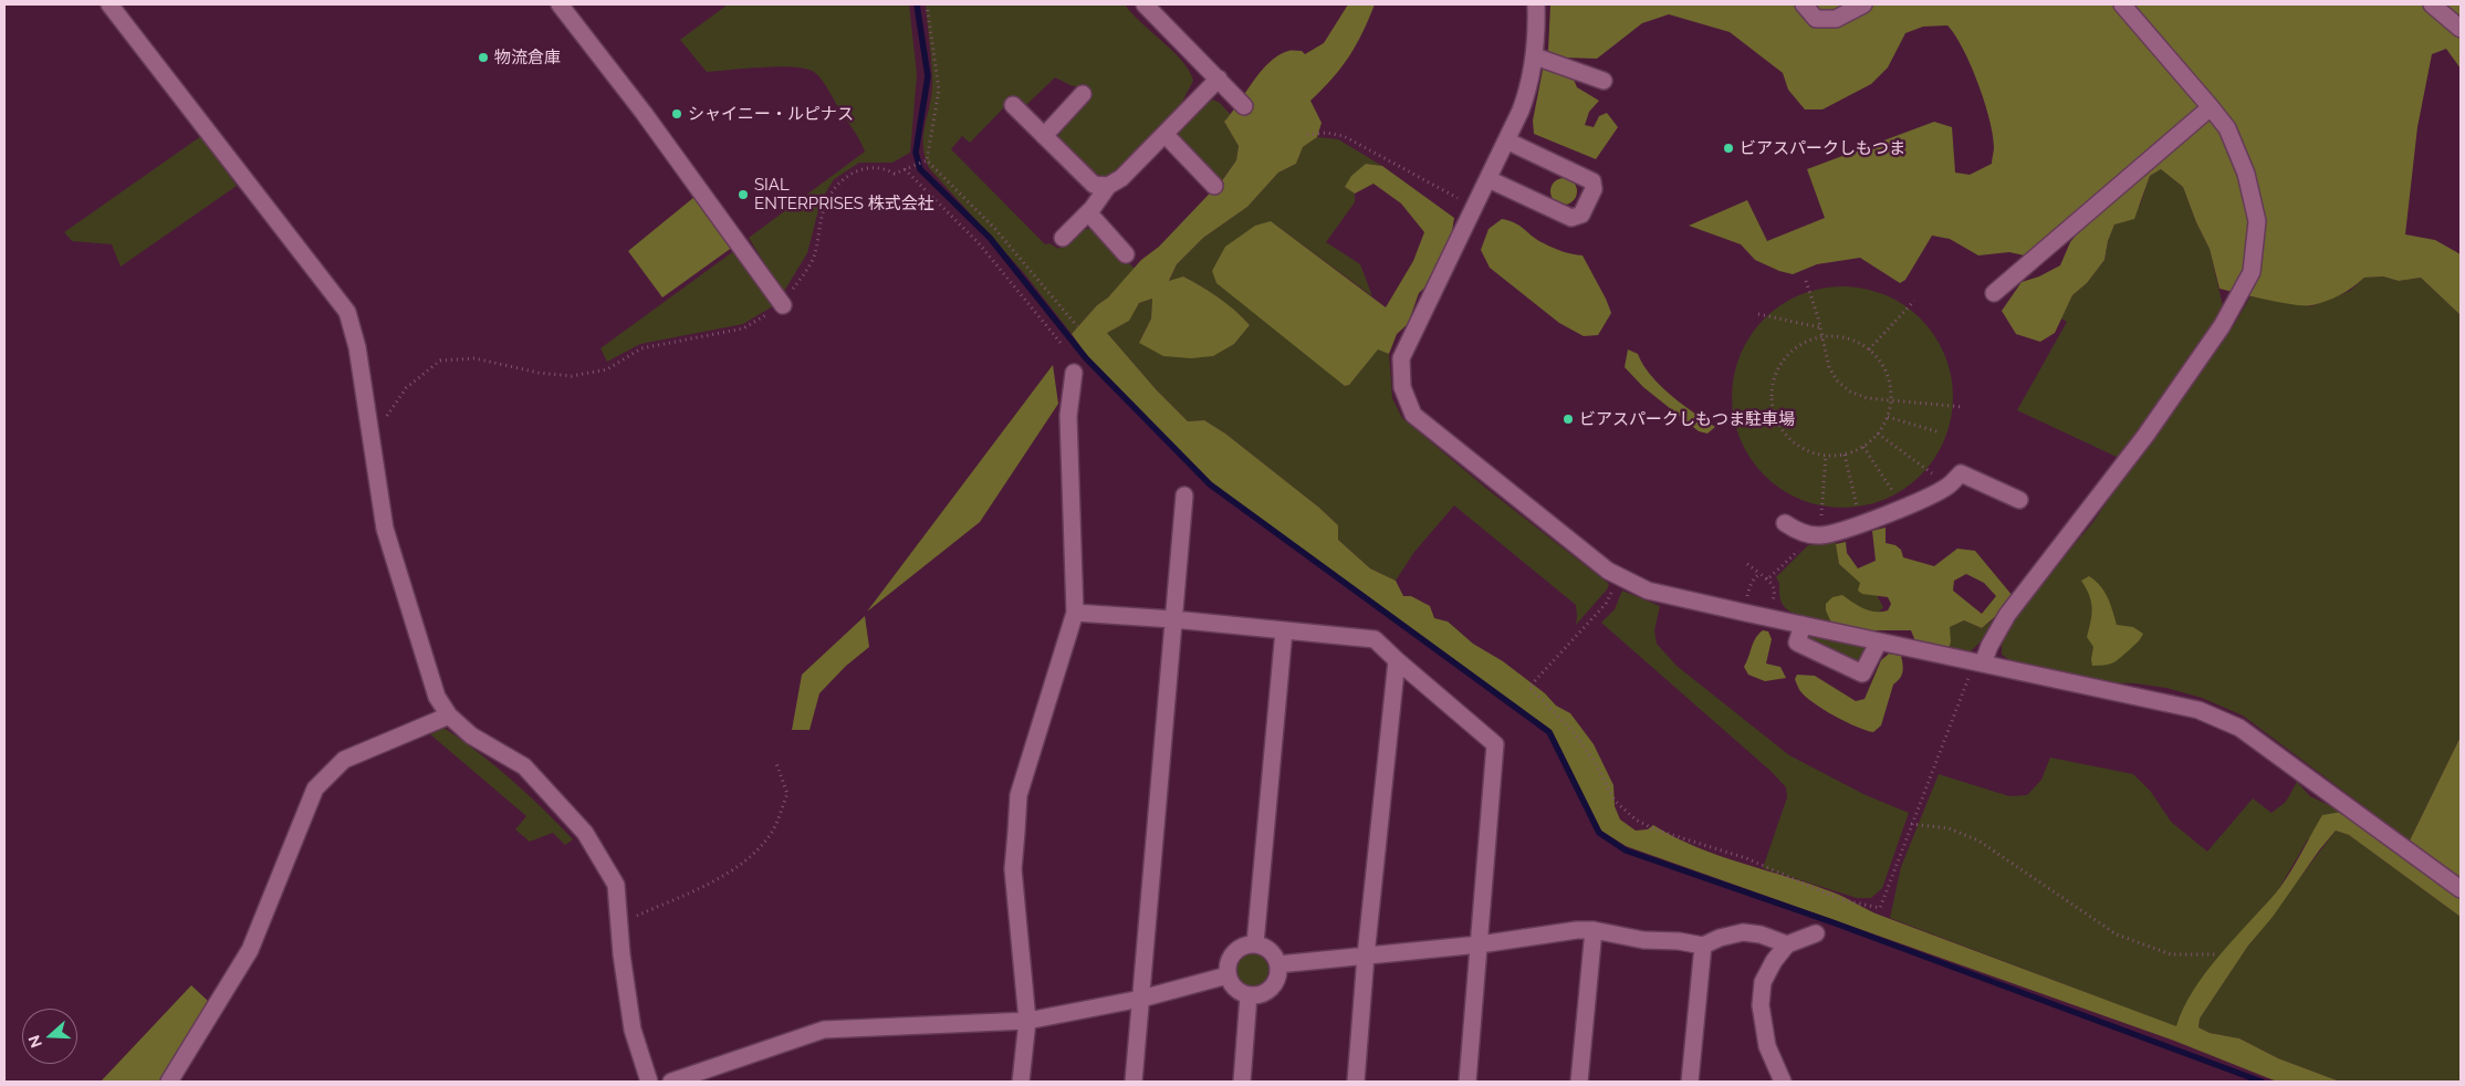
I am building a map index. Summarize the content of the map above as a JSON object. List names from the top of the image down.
{
  "places": [
    "物流倉庫",
    "シャイニー・ルピナス",
    "ビアスパークしもつま",
    "SIAL ENTERPRISES 株式会社",
    "ビアスパークしもつま駐車場"
  ],
  "north": "left"
}
